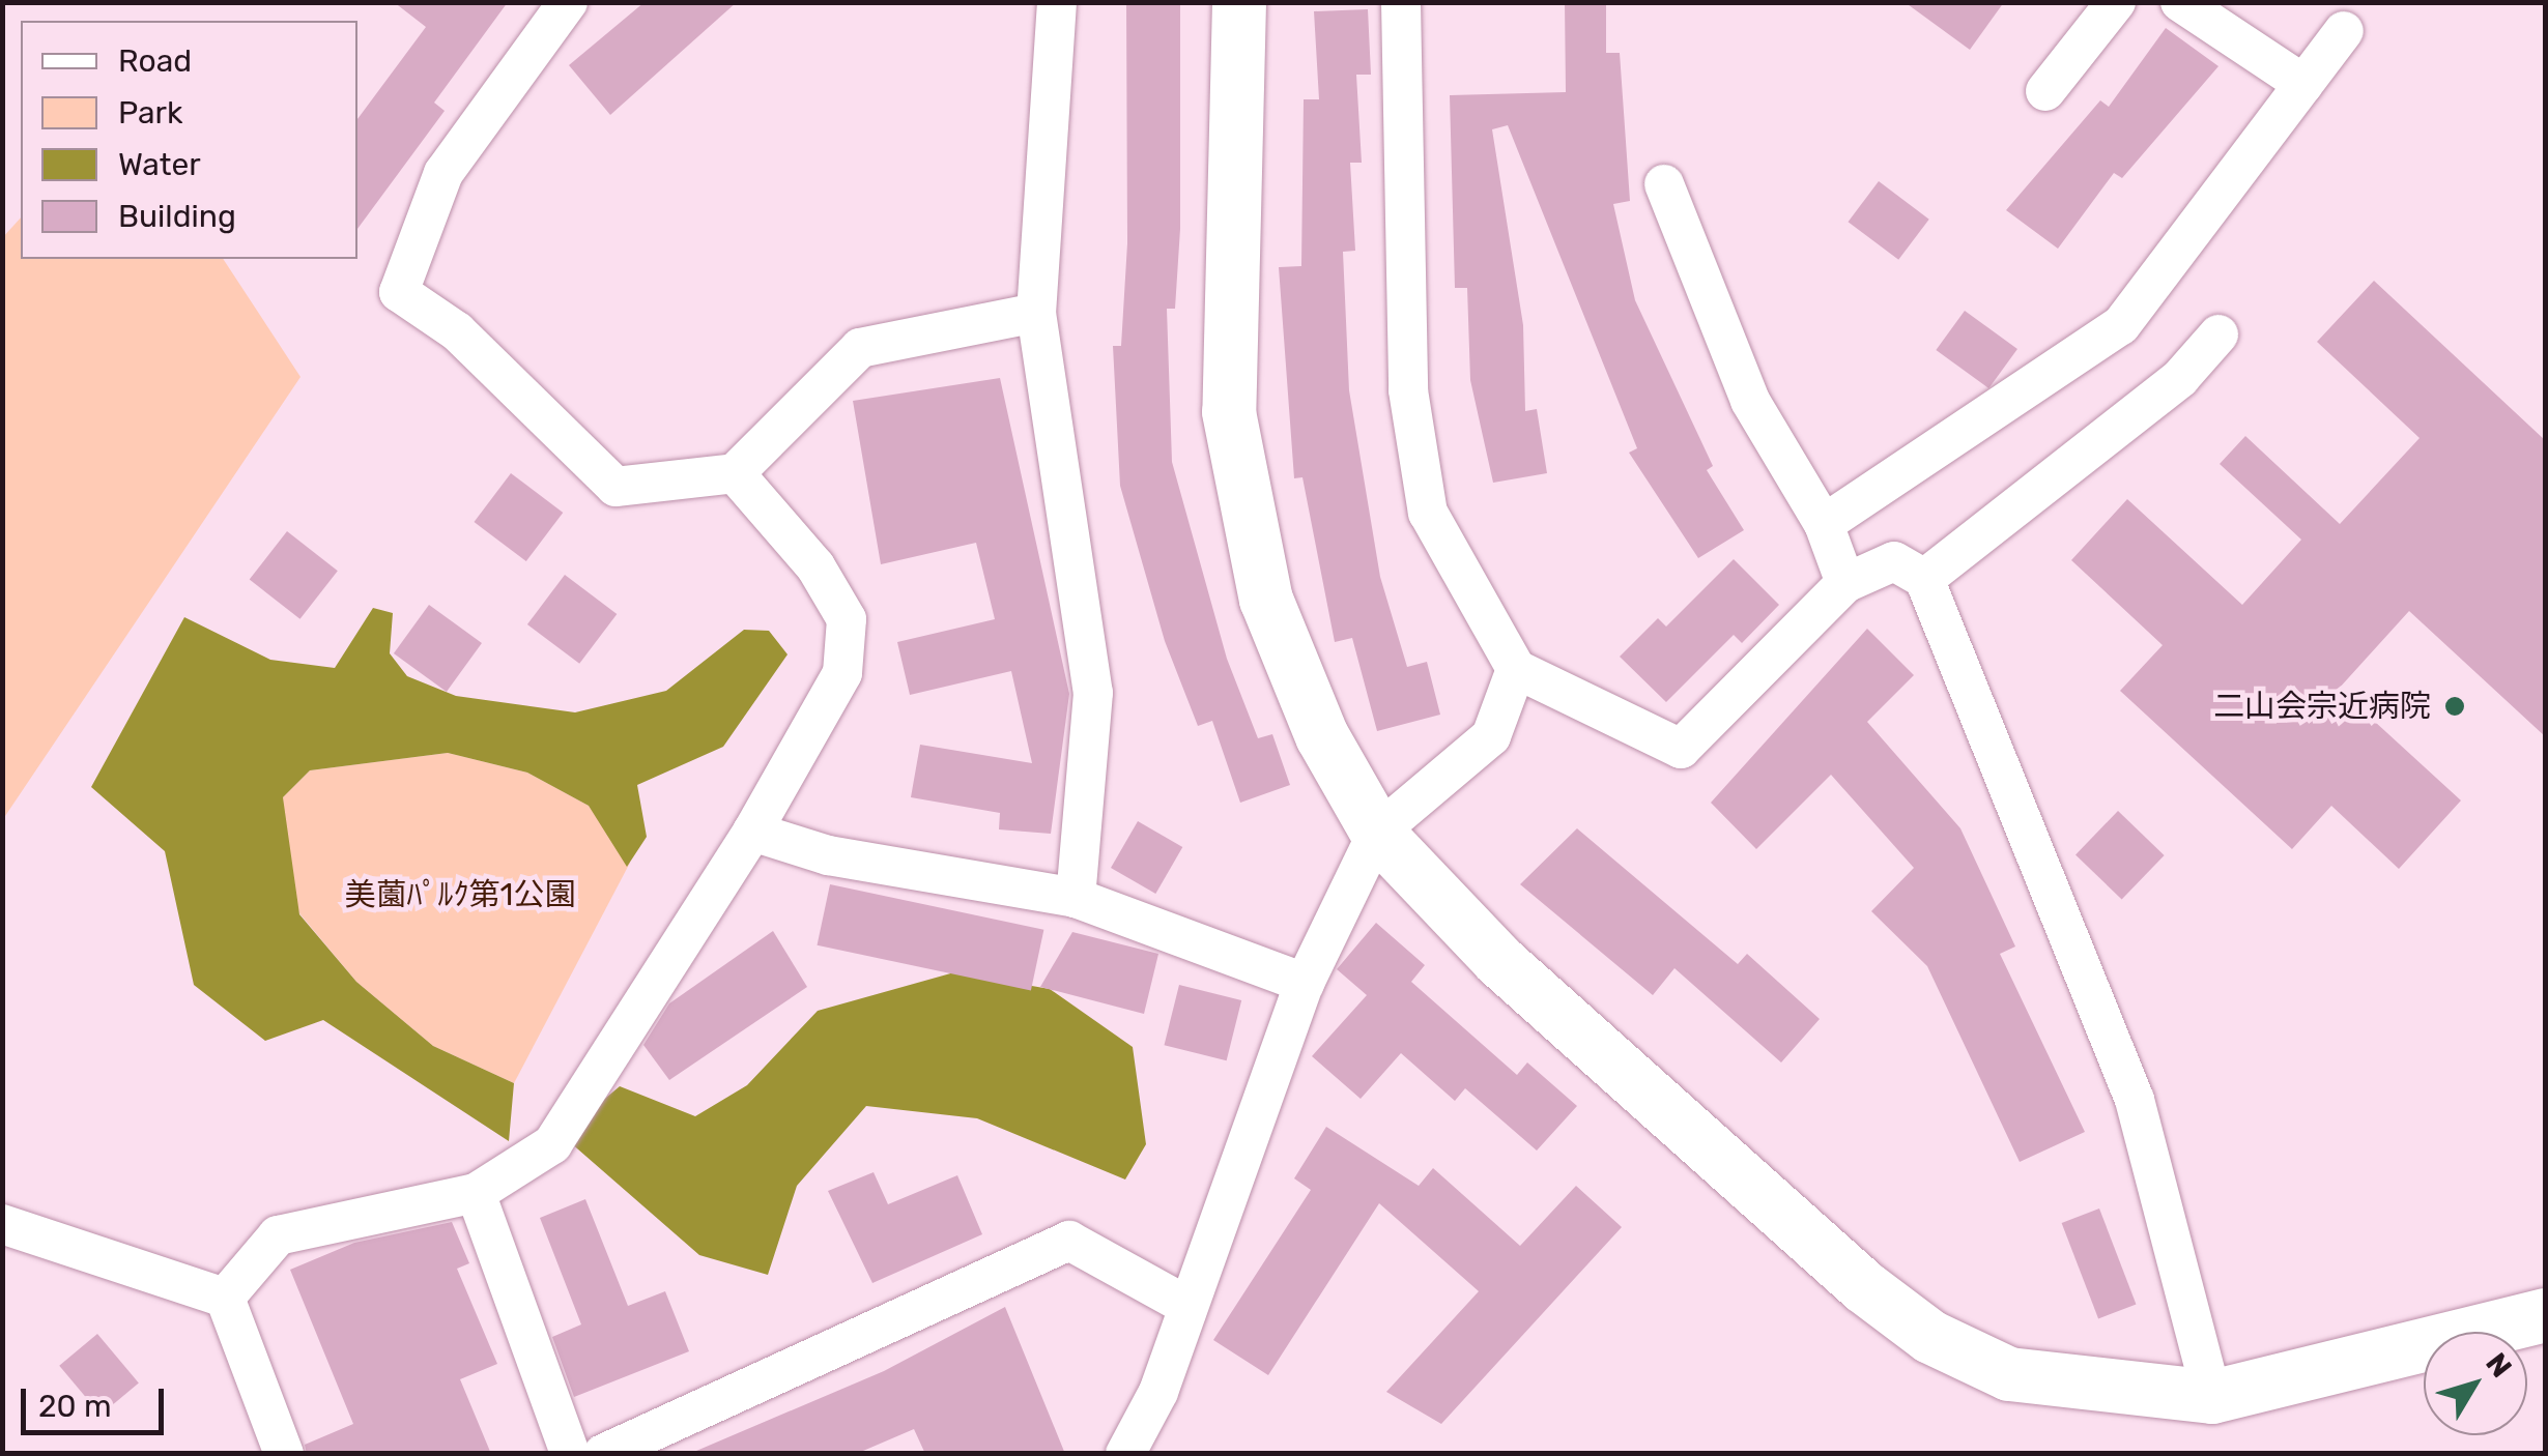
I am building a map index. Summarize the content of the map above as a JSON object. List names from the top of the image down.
{
  "parks": ["美薗ﾊﾟﾙｸ第1公園"],
  "places": ["二山会宗近病院"],
  "legend": [
    "Road",
    "Park",
    "Water",
    "Building"
  ],
  "scale_bar": "20 m",
  "north": "top right"
}
